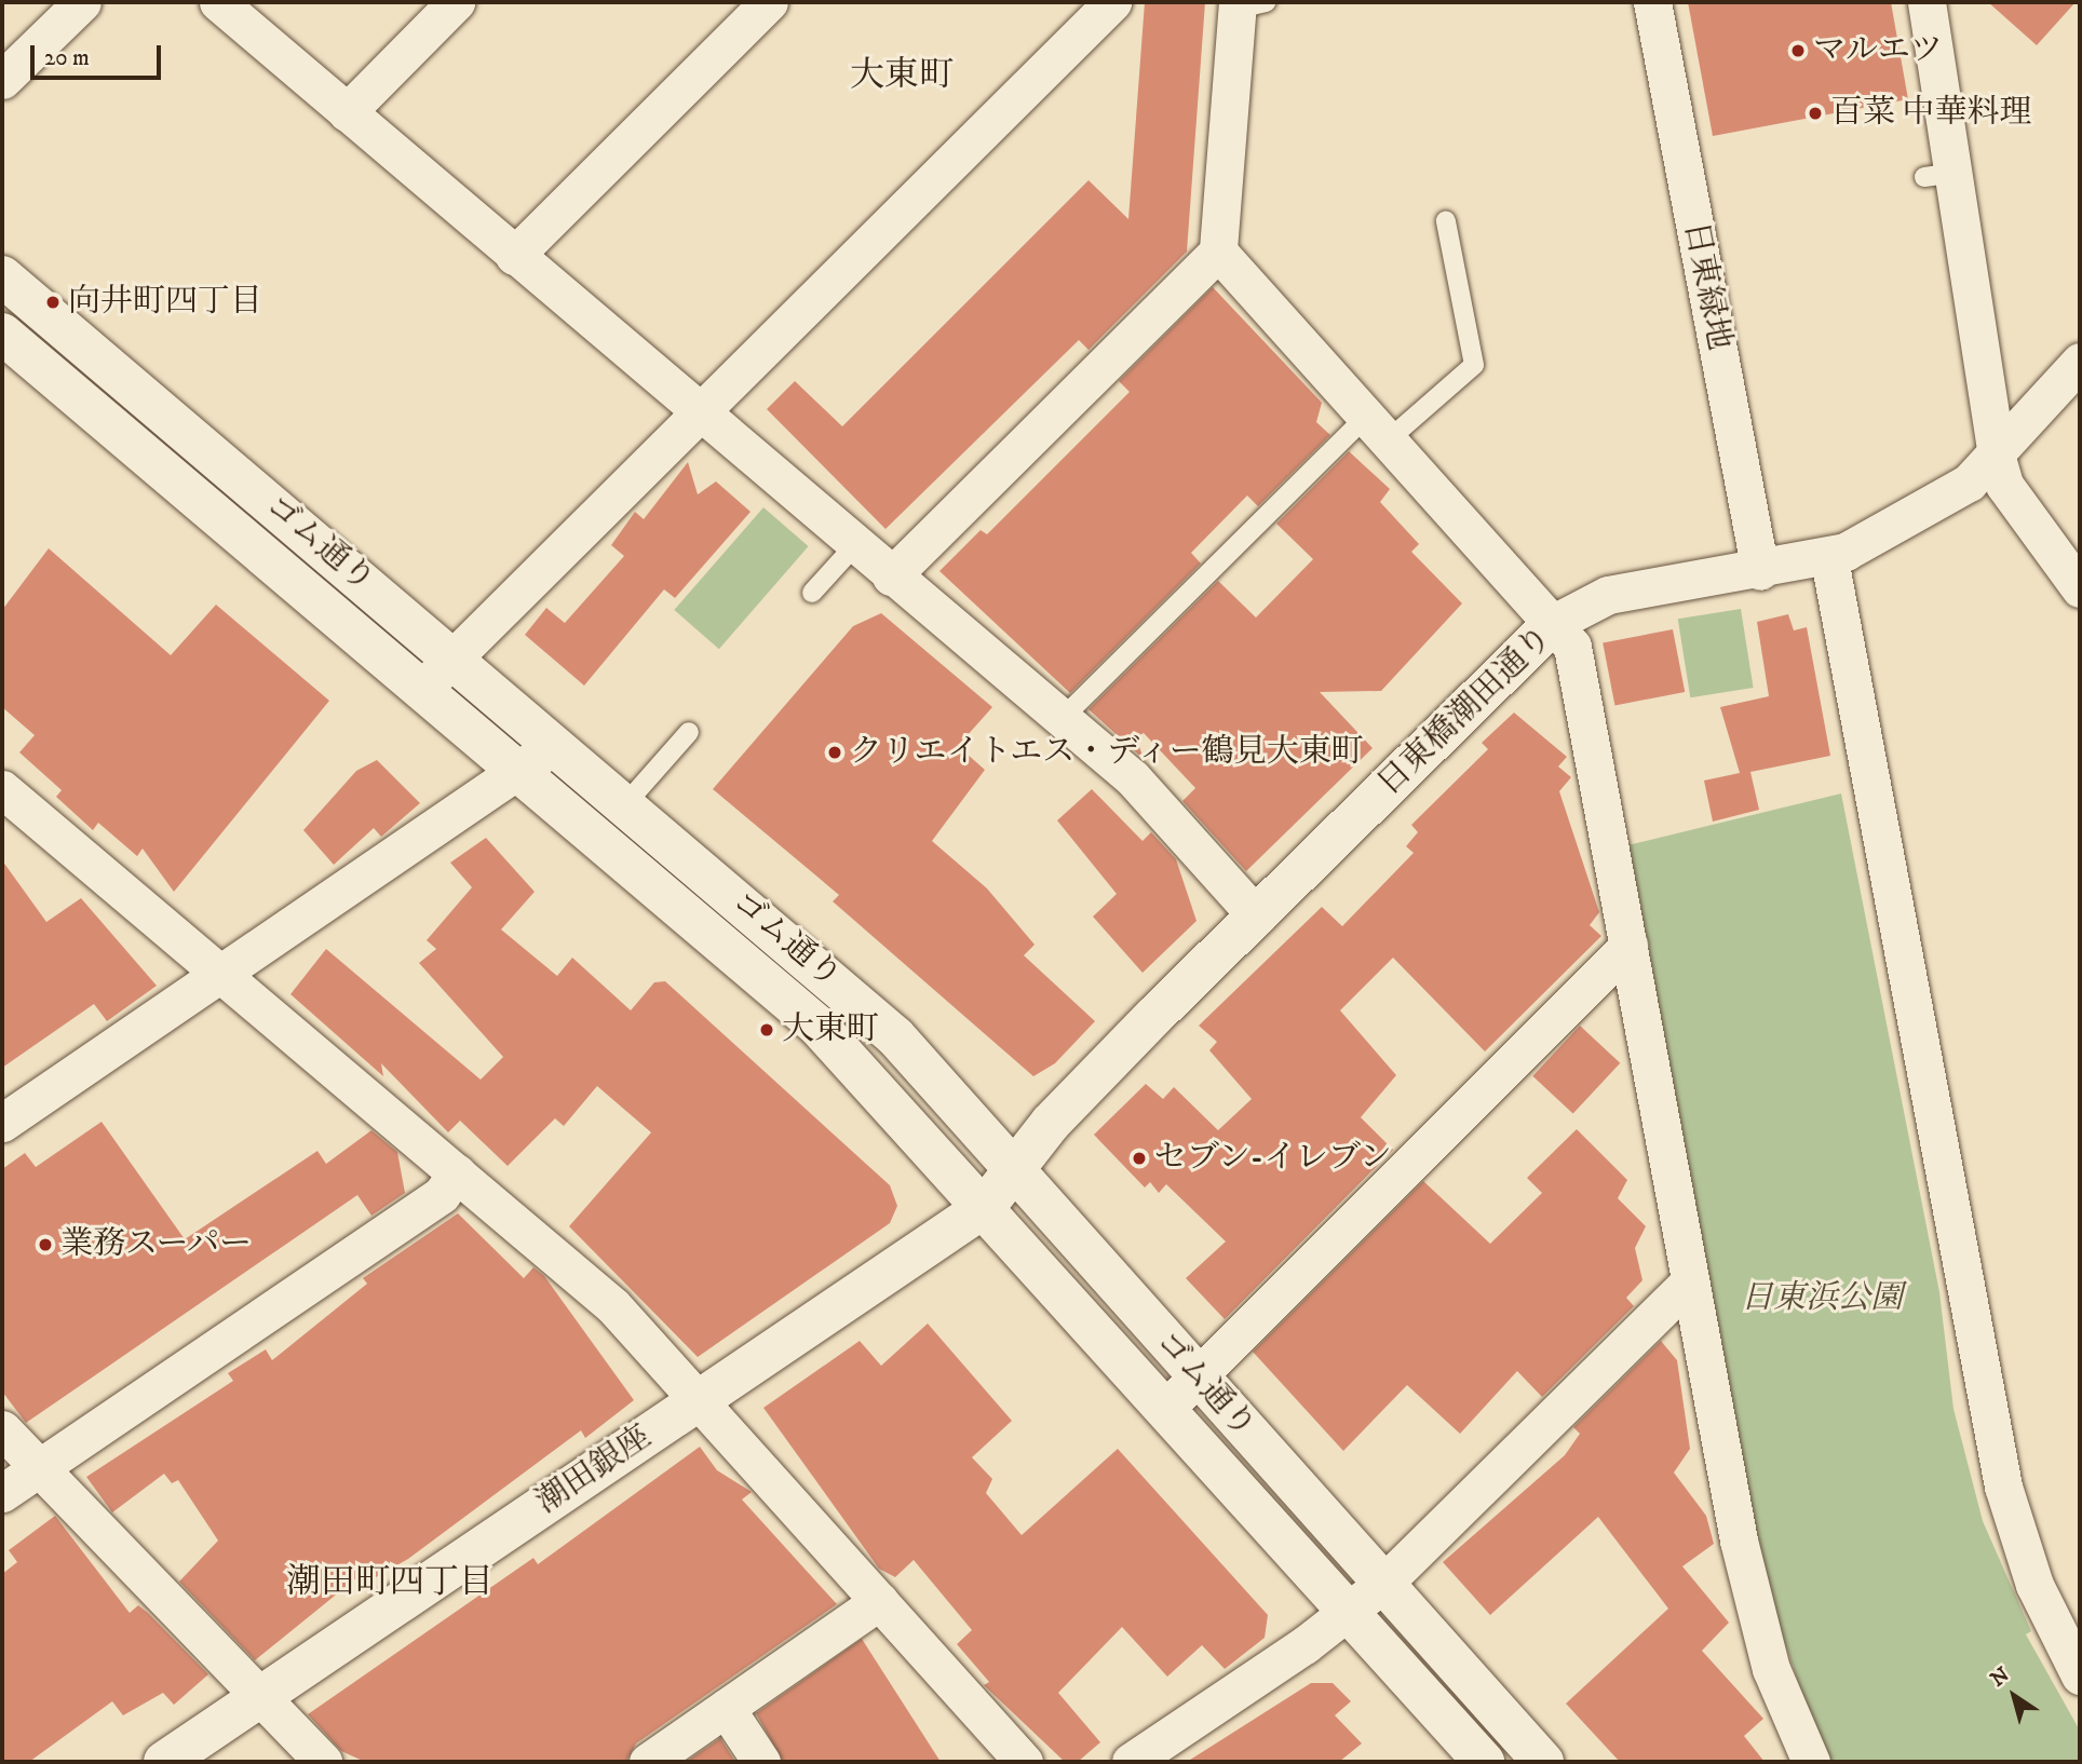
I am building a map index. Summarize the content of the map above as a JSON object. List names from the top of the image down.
{
  "streets": {
    "street": [
      "日東緑地",
      "ゴム通り",
      "日東橋潮田通り",
      "潮田銀座"
    ]
  },
  "crossings": [
    ["日東緑地", "日東橋潮田通り"],
    ["ゴム通り", "日東橋潮田通り"],
    ["ゴム通り", "潮田銀座"],
    ["日東橋潮田通り", "潮田銀座"]
  ],
  "districts": ["大東町", "潮田町四丁目"],
  "parks": ["日東浜公園"],
  "places": [
    "マルエツ",
    "百菜 中華料理",
    "向井町四丁目",
    "クリエイトエス・ディー鶴見大東町",
    "大東町",
    "セブン-イレブン",
    "業務スーパー"
  ],
  "scale_bar": "20 m",
  "north": "top left"
}
